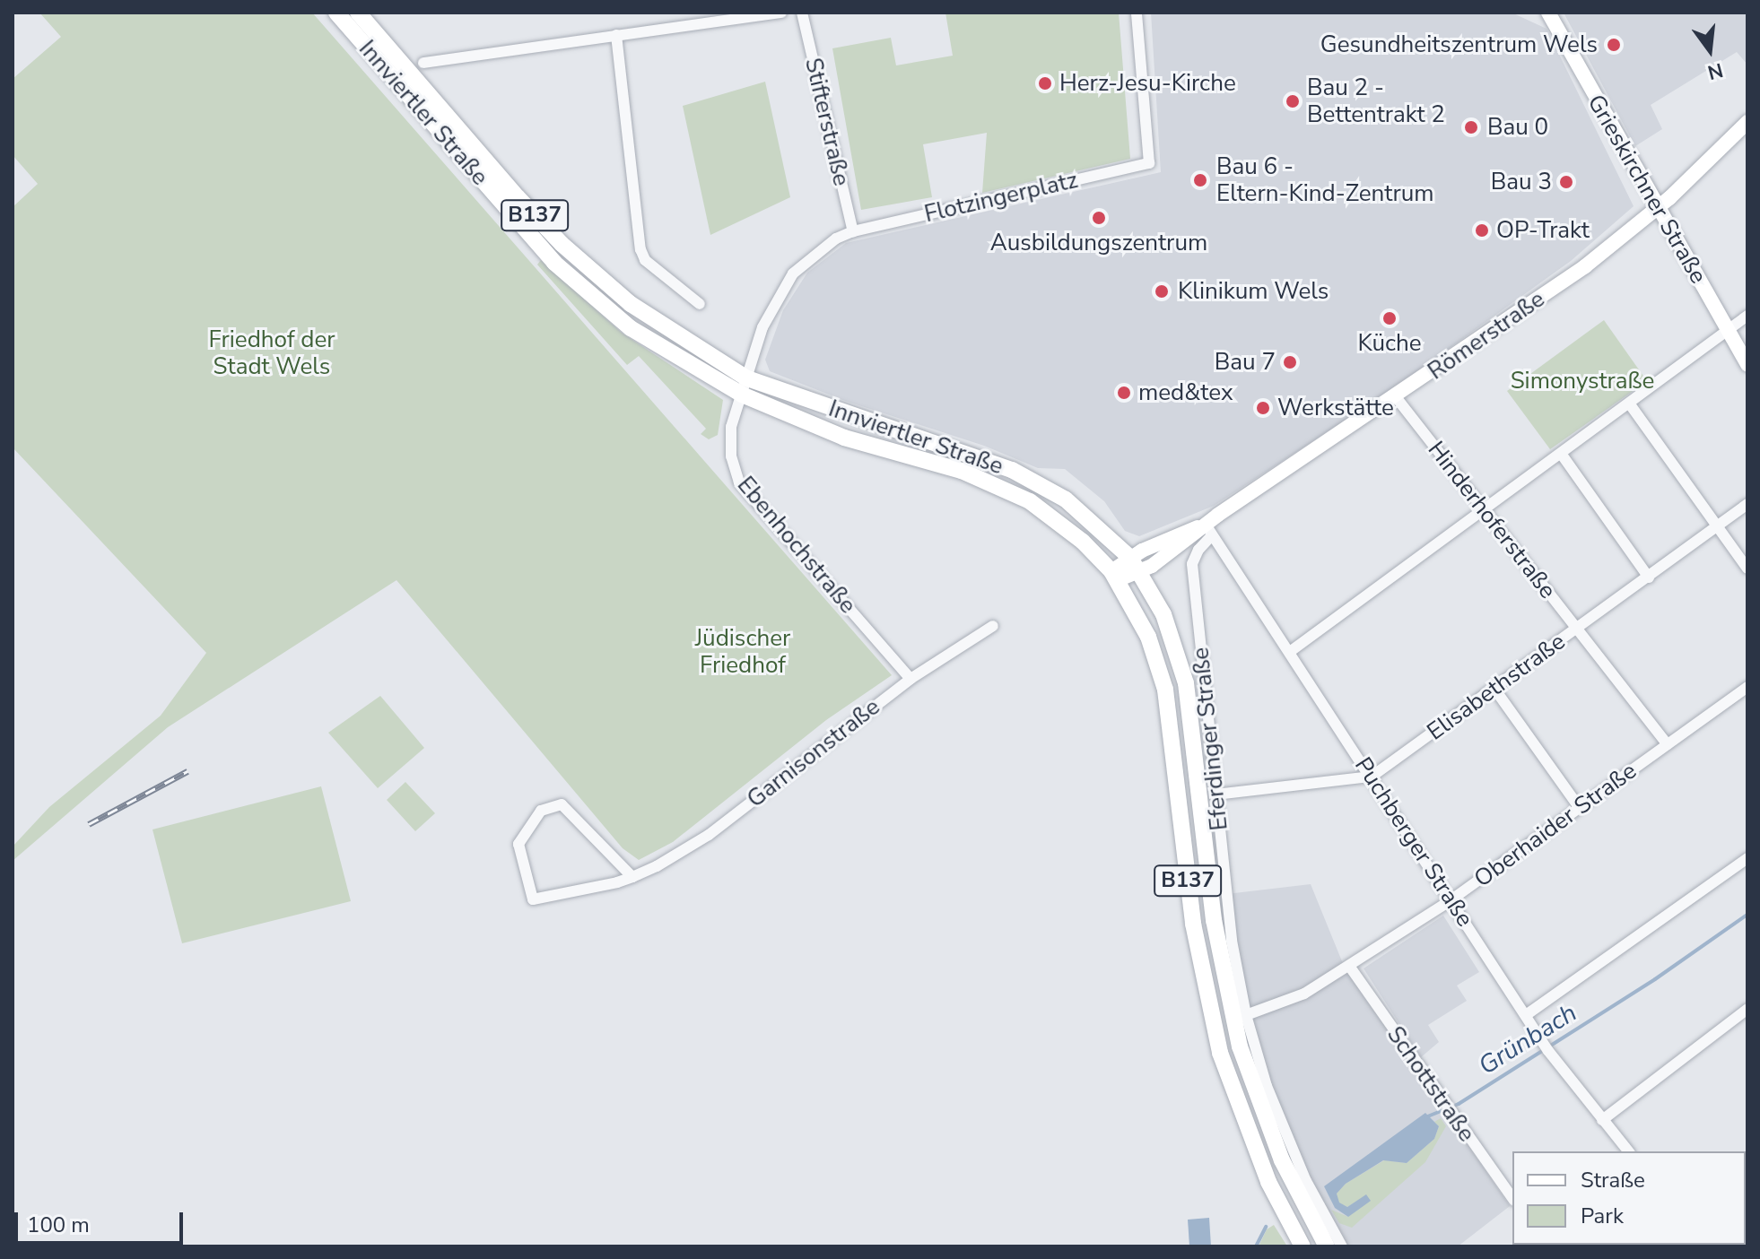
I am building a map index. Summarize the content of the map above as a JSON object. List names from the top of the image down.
{
  "streets": {
    "main road": [
      "Innviertler Straße",
      "Grieskirchner Straße",
      "B137",
      "Römerstraße"
    ],
    "street": [
      "Stifterstraße",
      "Flotzingerplatz",
      "Hinderhoferstraße",
      "Ebenhochstraße",
      "Elisabethstraße",
      "Eferdinger Straße",
      "Garnisonstraße",
      "Oberhaider Straße",
      "Puchberger Straße",
      "Schottstraße"
    ]
  },
  "crossings": [
    ["Innviertler Straße", "Flotzingerplatz"],
    ["Innviertler Straße", "Römerstraße"],
    ["Innviertler Straße", "Ebenhochstraße"],
    ["Innviertler Straße", "Eferdinger Straße"],
    ["Stifterstraße", "Flotzingerplatz"],
    ["Grieskirchner Straße", "Römerstraße"],
    ["Flotzingerplatz", "Ebenhochstraße"],
    ["Römerstraße", "Hinderhoferstraße"],
    ["Römerstraße", "Eferdinger Straße"],
    ["Römerstraße", "Puchberger Straße"],
    ["Hinderhoferstraße", "Elisabethstraße"],
    ["Hinderhoferstraße", "Oberhaider Straße"],
    ["Ebenhochstraße", "Garnisonstraße"],
    ["Elisabethstraße", "Eferdinger Straße"],
    ["Elisabethstraße", "Puchberger Straße"],
    ["Eferdinger Straße", "Oberhaider Straße"],
    ["Eferdinger Straße", "Puchberger Straße"],
    ["Oberhaider Straße", "Puchberger Straße"],
    ["Oberhaider Straße", "Schottstraße"]
  ],
  "water": ["Grünbach"],
  "parks": ["Friedhof der Stadt Wels", "Simonystraße", "Jüdischer Friedhof"],
  "places": [
    "Gesundheitszentrum Wels",
    "Herz-Jesu-Kirche",
    "Bau 2 - Bettentrakt 2",
    "Bau 0",
    "Bau 6 - Eltern-Kind-Zentrum",
    "Bau 3",
    "Ausbildungszentrum",
    "OP-Trakt",
    "Klinikum Wels",
    "Küche",
    "Bau 7",
    "med&tex",
    "Werkstätte"
  ],
  "legend": ["Straße", "Park"],
  "scale_bar": "100 m",
  "north": "bottom"
}
